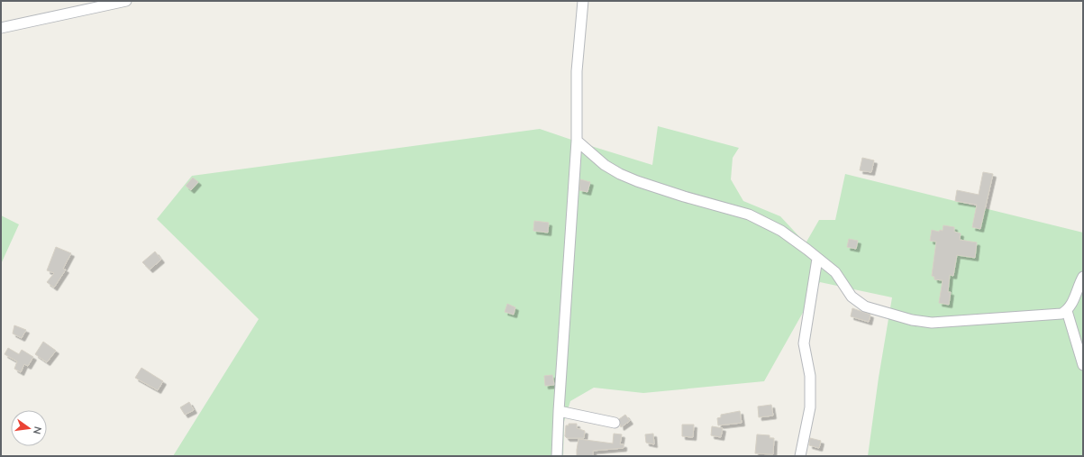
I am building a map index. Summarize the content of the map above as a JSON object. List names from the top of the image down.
{
  "north": "right"
}
